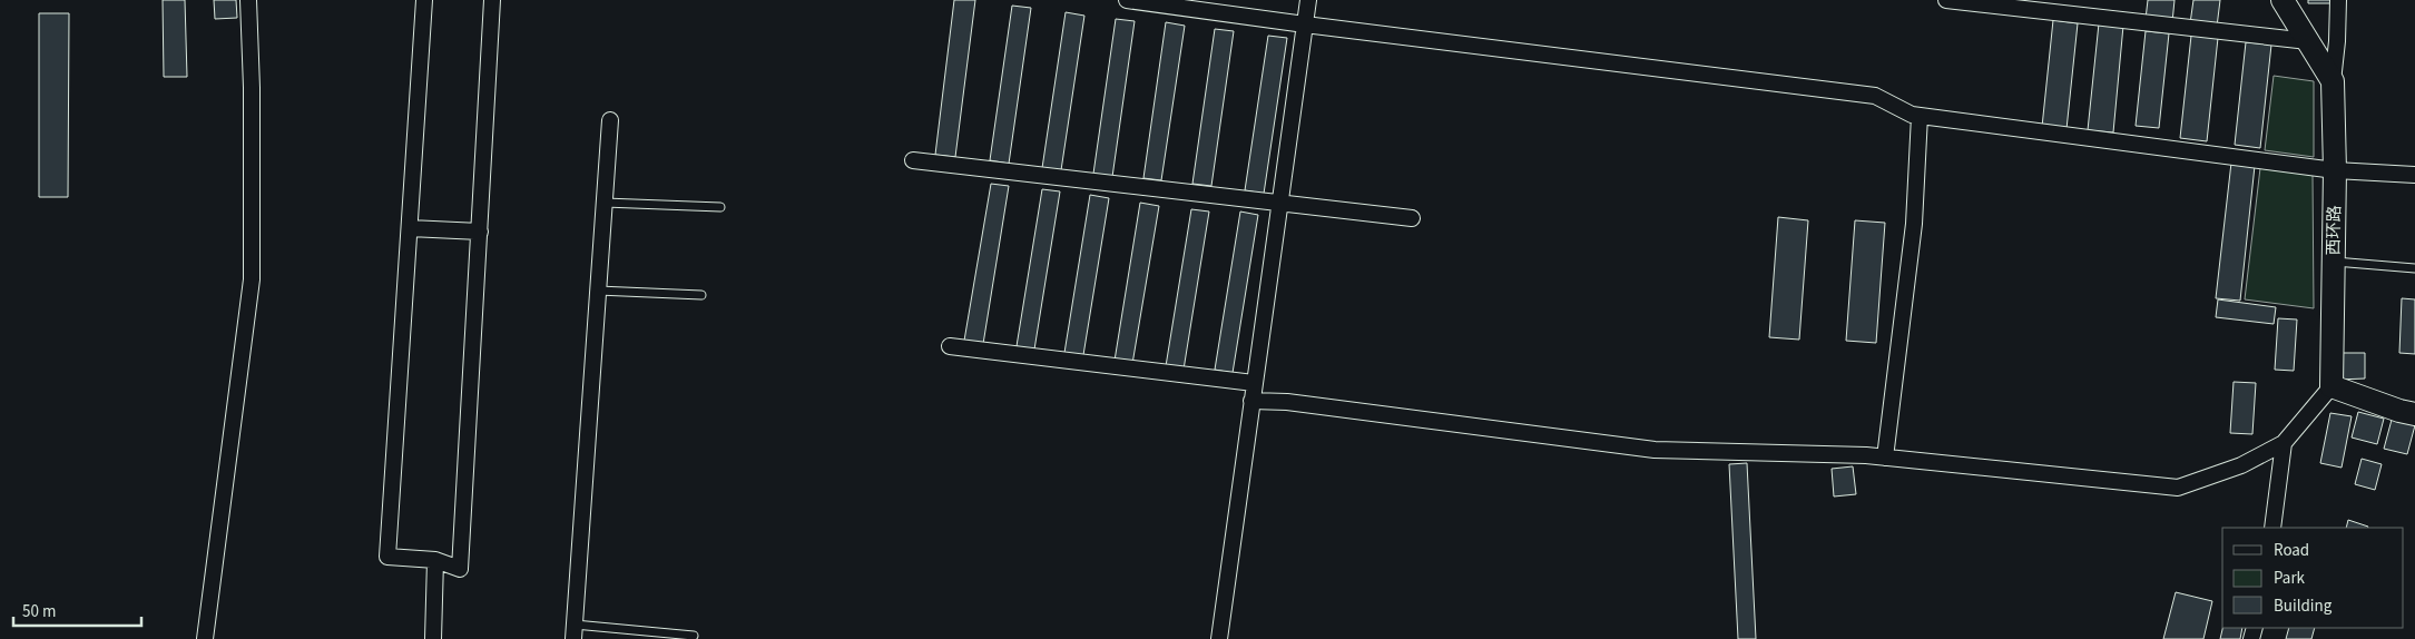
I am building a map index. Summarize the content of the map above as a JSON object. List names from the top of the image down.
{
  "streets": {
    "main road": ["西环路"]
  },
  "legend": ["Road", "Park", "Building"],
  "scale_bar": "50 m"
}
